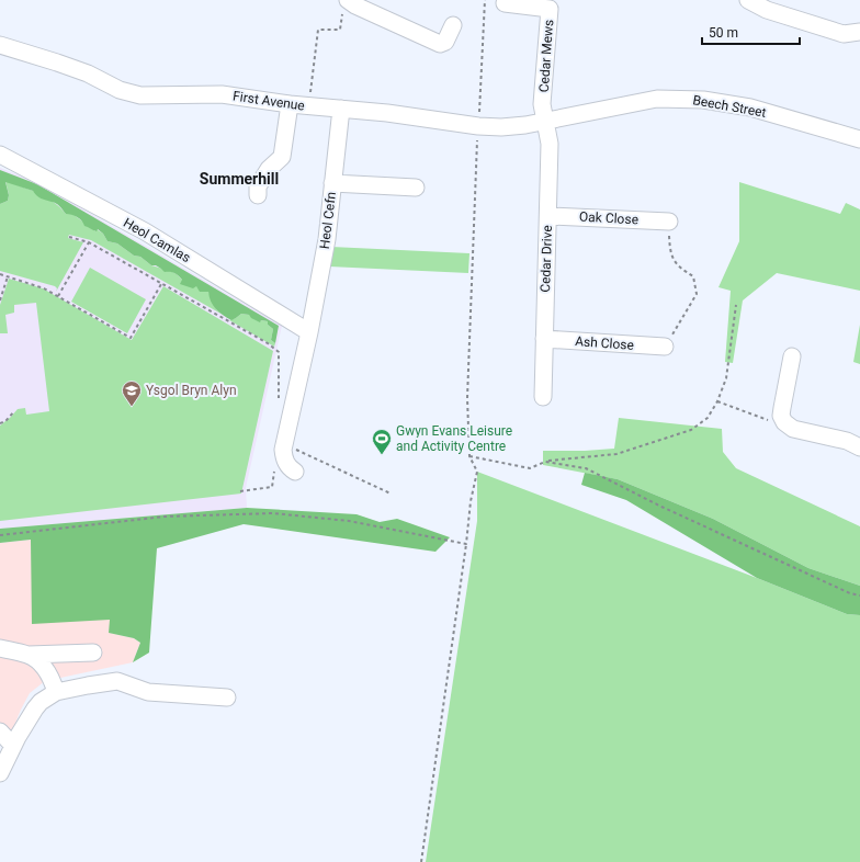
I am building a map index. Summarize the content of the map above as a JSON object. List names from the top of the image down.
{
  "streets": {
    "street": [
      "Cedar Mews",
      "First Avenue",
      "Beech Street",
      "Oak Close",
      "Heol Cefn",
      "Heol Camlas",
      "Cedar Drive",
      "Ash Close"
    ]
  },
  "crossings": [
    ["Cedar Mews", "First Avenue"],
    ["Cedar Mews", "Beech Street"],
    ["Cedar Mews", "Cedar Drive"],
    ["First Avenue", "Beech Street"],
    ["First Avenue", "Heol Cefn"],
    ["First Avenue", "Cedar Drive"],
    ["Beech Street", "Cedar Drive"],
    ["Oak Close", "Cedar Drive"],
    ["Heol Cefn", "Heol Camlas"],
    ["Cedar Drive", "Ash Close"]
  ],
  "districts": ["Summerhill"],
  "places": {
    "school or university": ["Ysgol Bryn Alyn"],
    "sports": ["Gwyn Evans Leisure and Activity Centre"]
  },
  "scale_bar": "50 m"
}
